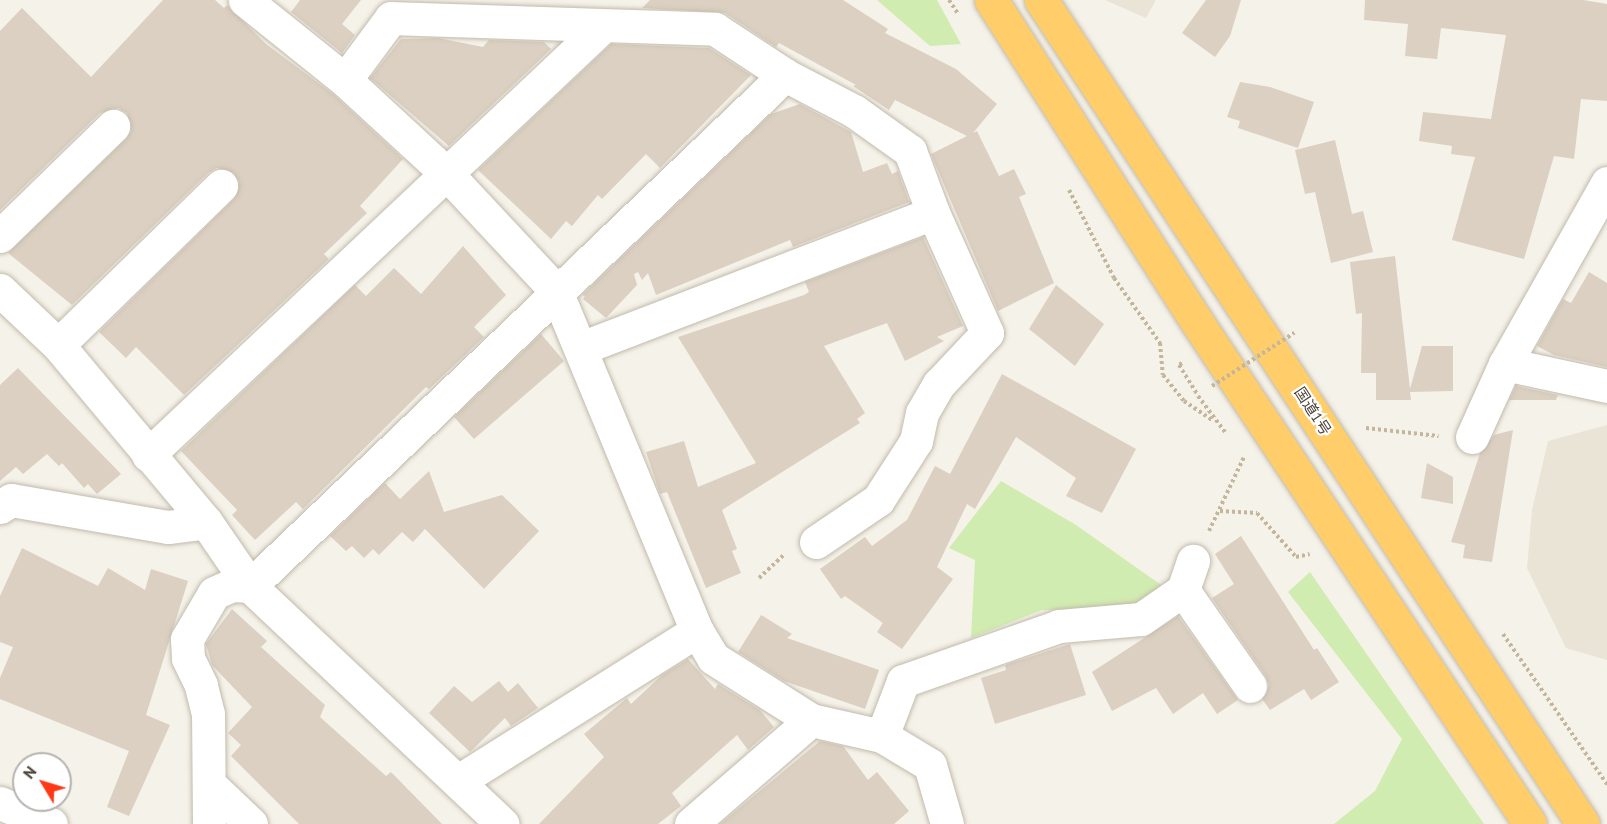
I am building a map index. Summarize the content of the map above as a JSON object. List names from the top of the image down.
{
  "streets": {
    "highway": ["国道1号"]
  },
  "north": "top left"
}
